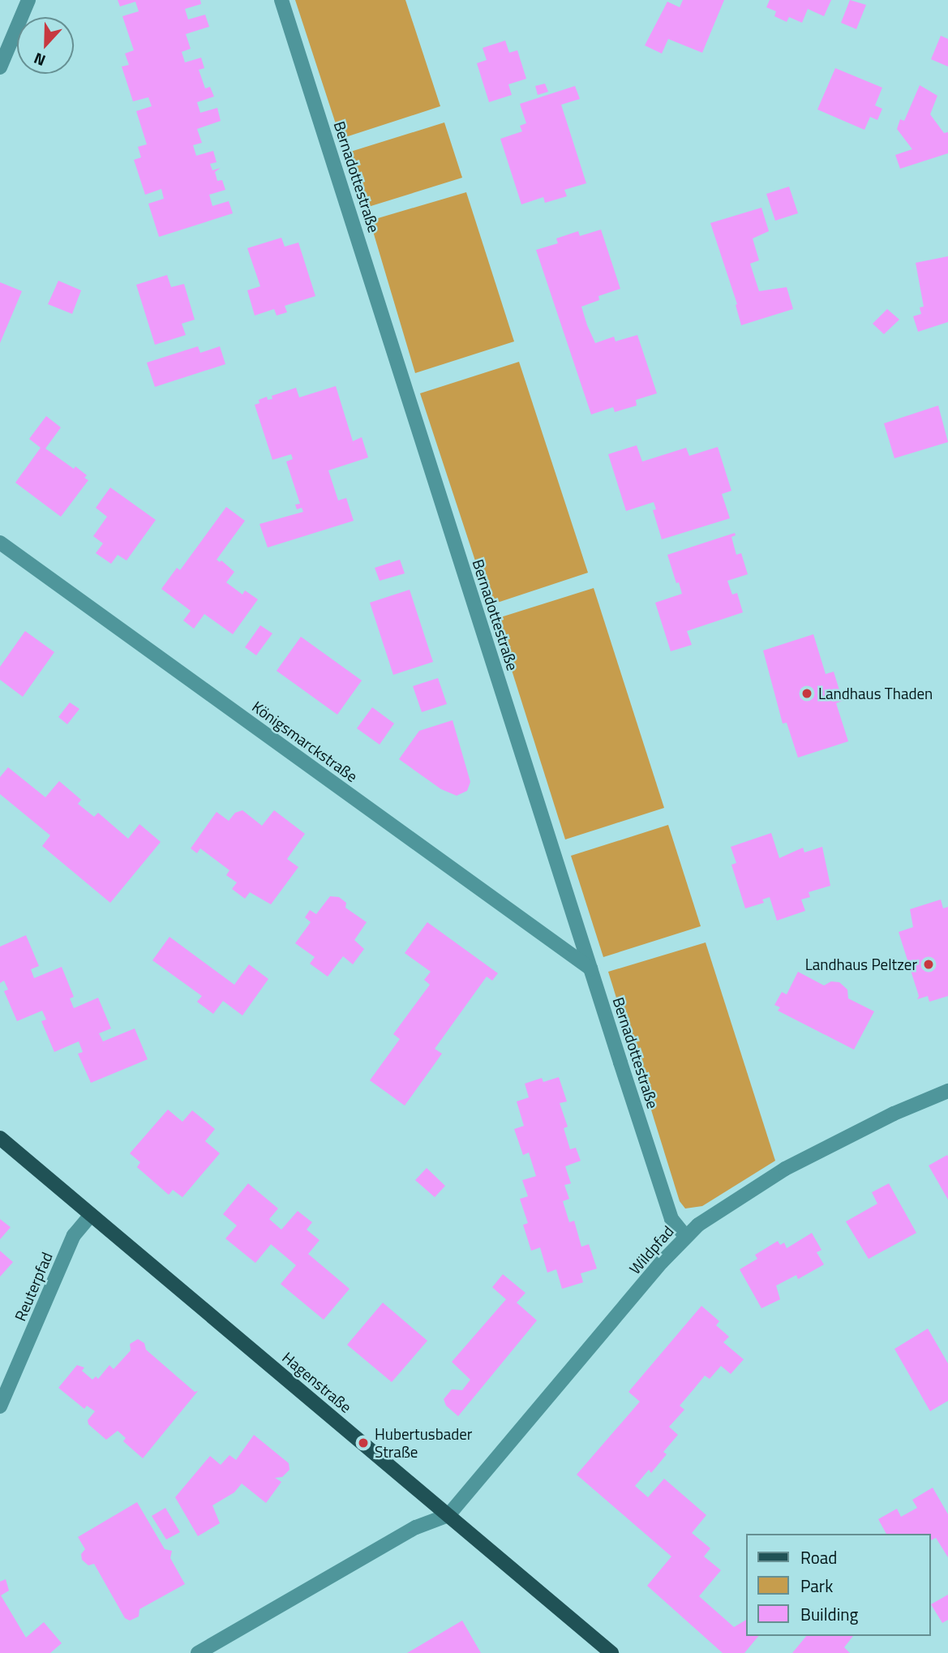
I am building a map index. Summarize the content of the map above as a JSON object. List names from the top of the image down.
{
  "streets": {
    "main road": ["Hagenstraße"],
    "street": [
      "Bernadottestraße",
      "Königsmarckstraße",
      "Wildpfad",
      "Reuterpfad"
    ]
  },
  "crossings": [
    ["Bernadottestraße", "Königsmarckstraße"],
    ["Bernadottestraße", "Wildpfad"],
    ["Wildpfad", "Hagenstraße"],
    ["Reuterpfad", "Hagenstraße"]
  ],
  "places": ["Landhaus Thaden", "Landhaus Peltzer", "Hubertusbader Straße"],
  "legend": ["Road", "Park", "Building"],
  "north": "bottom"
}
